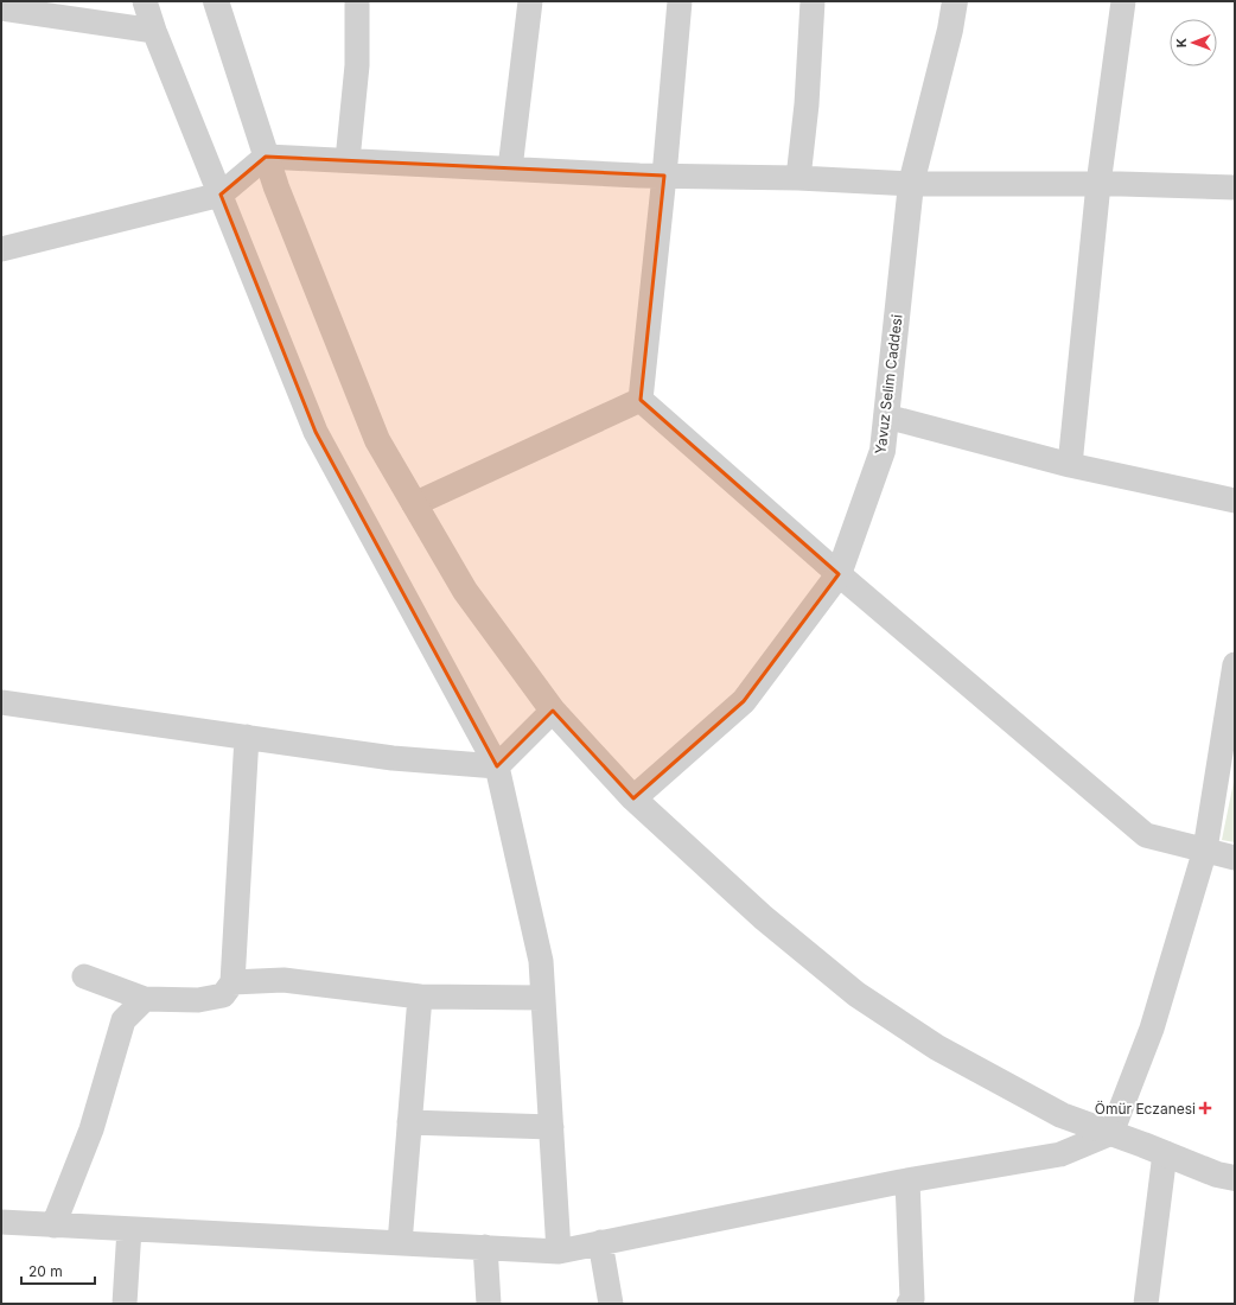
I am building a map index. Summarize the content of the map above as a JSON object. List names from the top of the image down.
{
  "streets": {
    "street": ["Yavuz Selim Caddesi"]
  },
  "places": {
    "health": ["Ömür Eczanesi"]
  },
  "scale_bar": "20 m",
  "north": "left"
}
